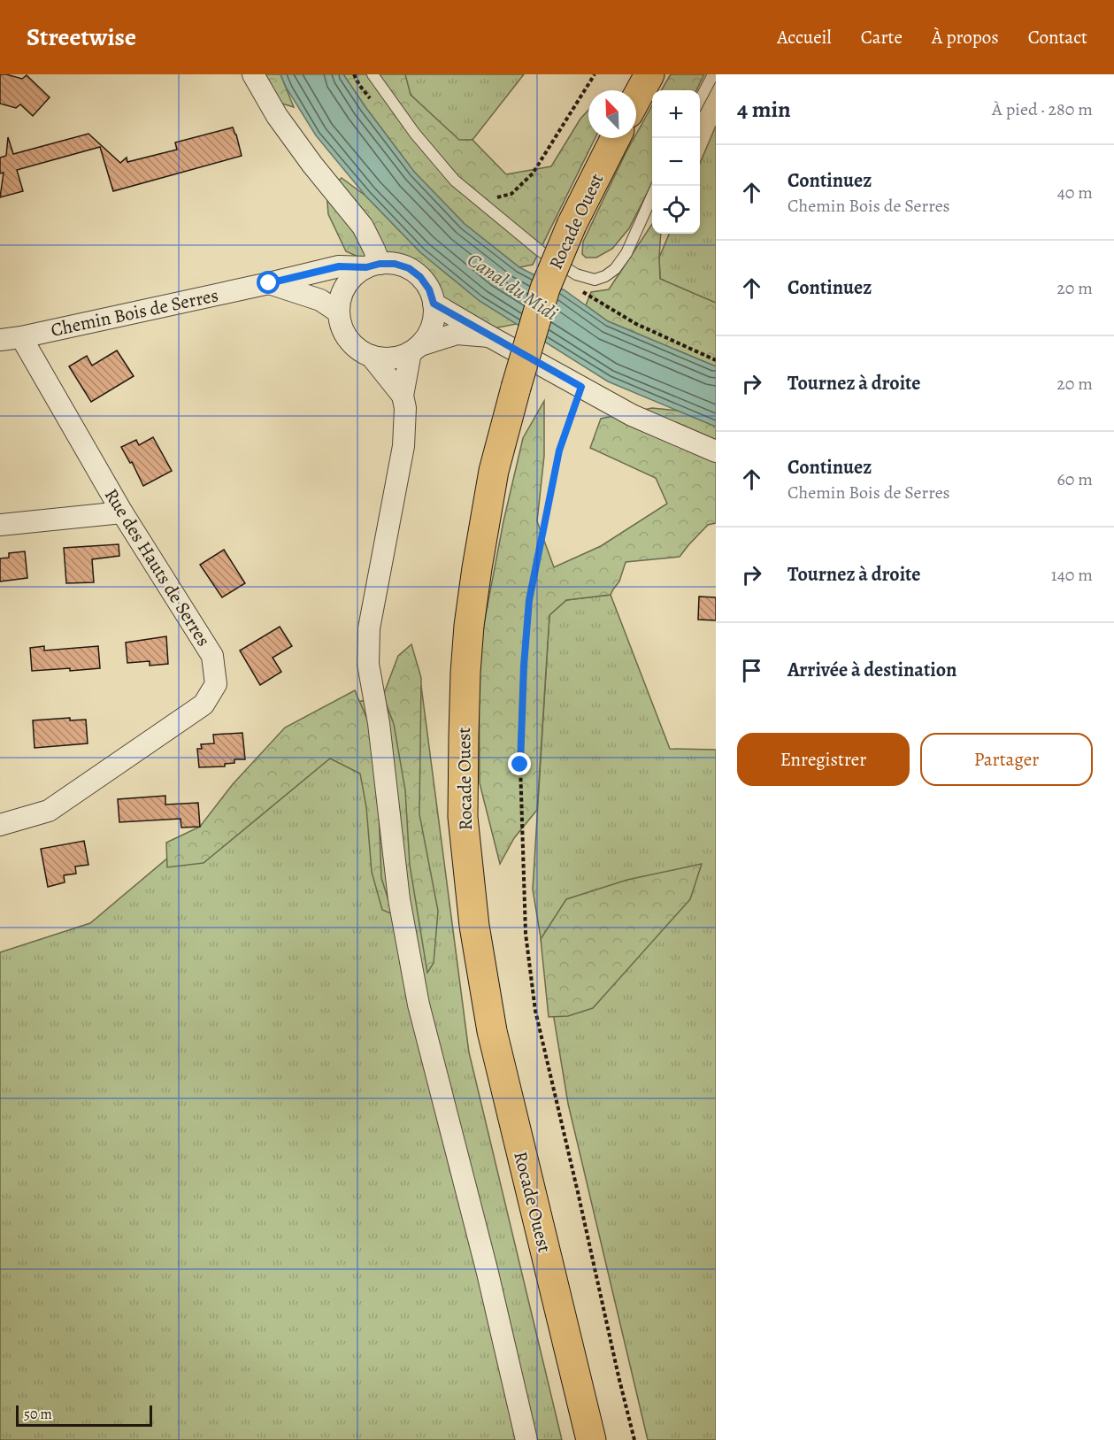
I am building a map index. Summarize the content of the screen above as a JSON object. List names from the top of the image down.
{
  "streets": {
    "main road": ["Rocade Ouest"],
    "street": ["Chemin Bois de Serres", "Rue des Hauts de Serres"]
  },
  "crossings": [
    ["Chemin Bois de Serres", "Rue des Hauts de Serres"]
  ],
  "water": ["Canal du Midi"],
  "scale_bar": "50 m",
  "north": "top left",
  "page": {
    "header": "Streetwise",
    "nav": [
      "Accueil",
      "Carte",
      "À propos",
      "Contact"
    ],
    "heading": ["4 min", "À pied · 280 m"],
    "map_buttons": ["+", "−"],
    "list": [
      ["Continuez", "Chemin Bois de Serres", "40 m"],
      ["Continuez", "20 m"],
      ["Tournez à droite", "20 m"],
      ["Continuez", "Chemin Bois de Serres", "60 m"],
      ["Tournez à droite", "140 m"],
      "Arrivée à destination"
    ],
    "buttons": ["Enregistrer", "Partager"],
    "scale": "50 m"
  }
}
